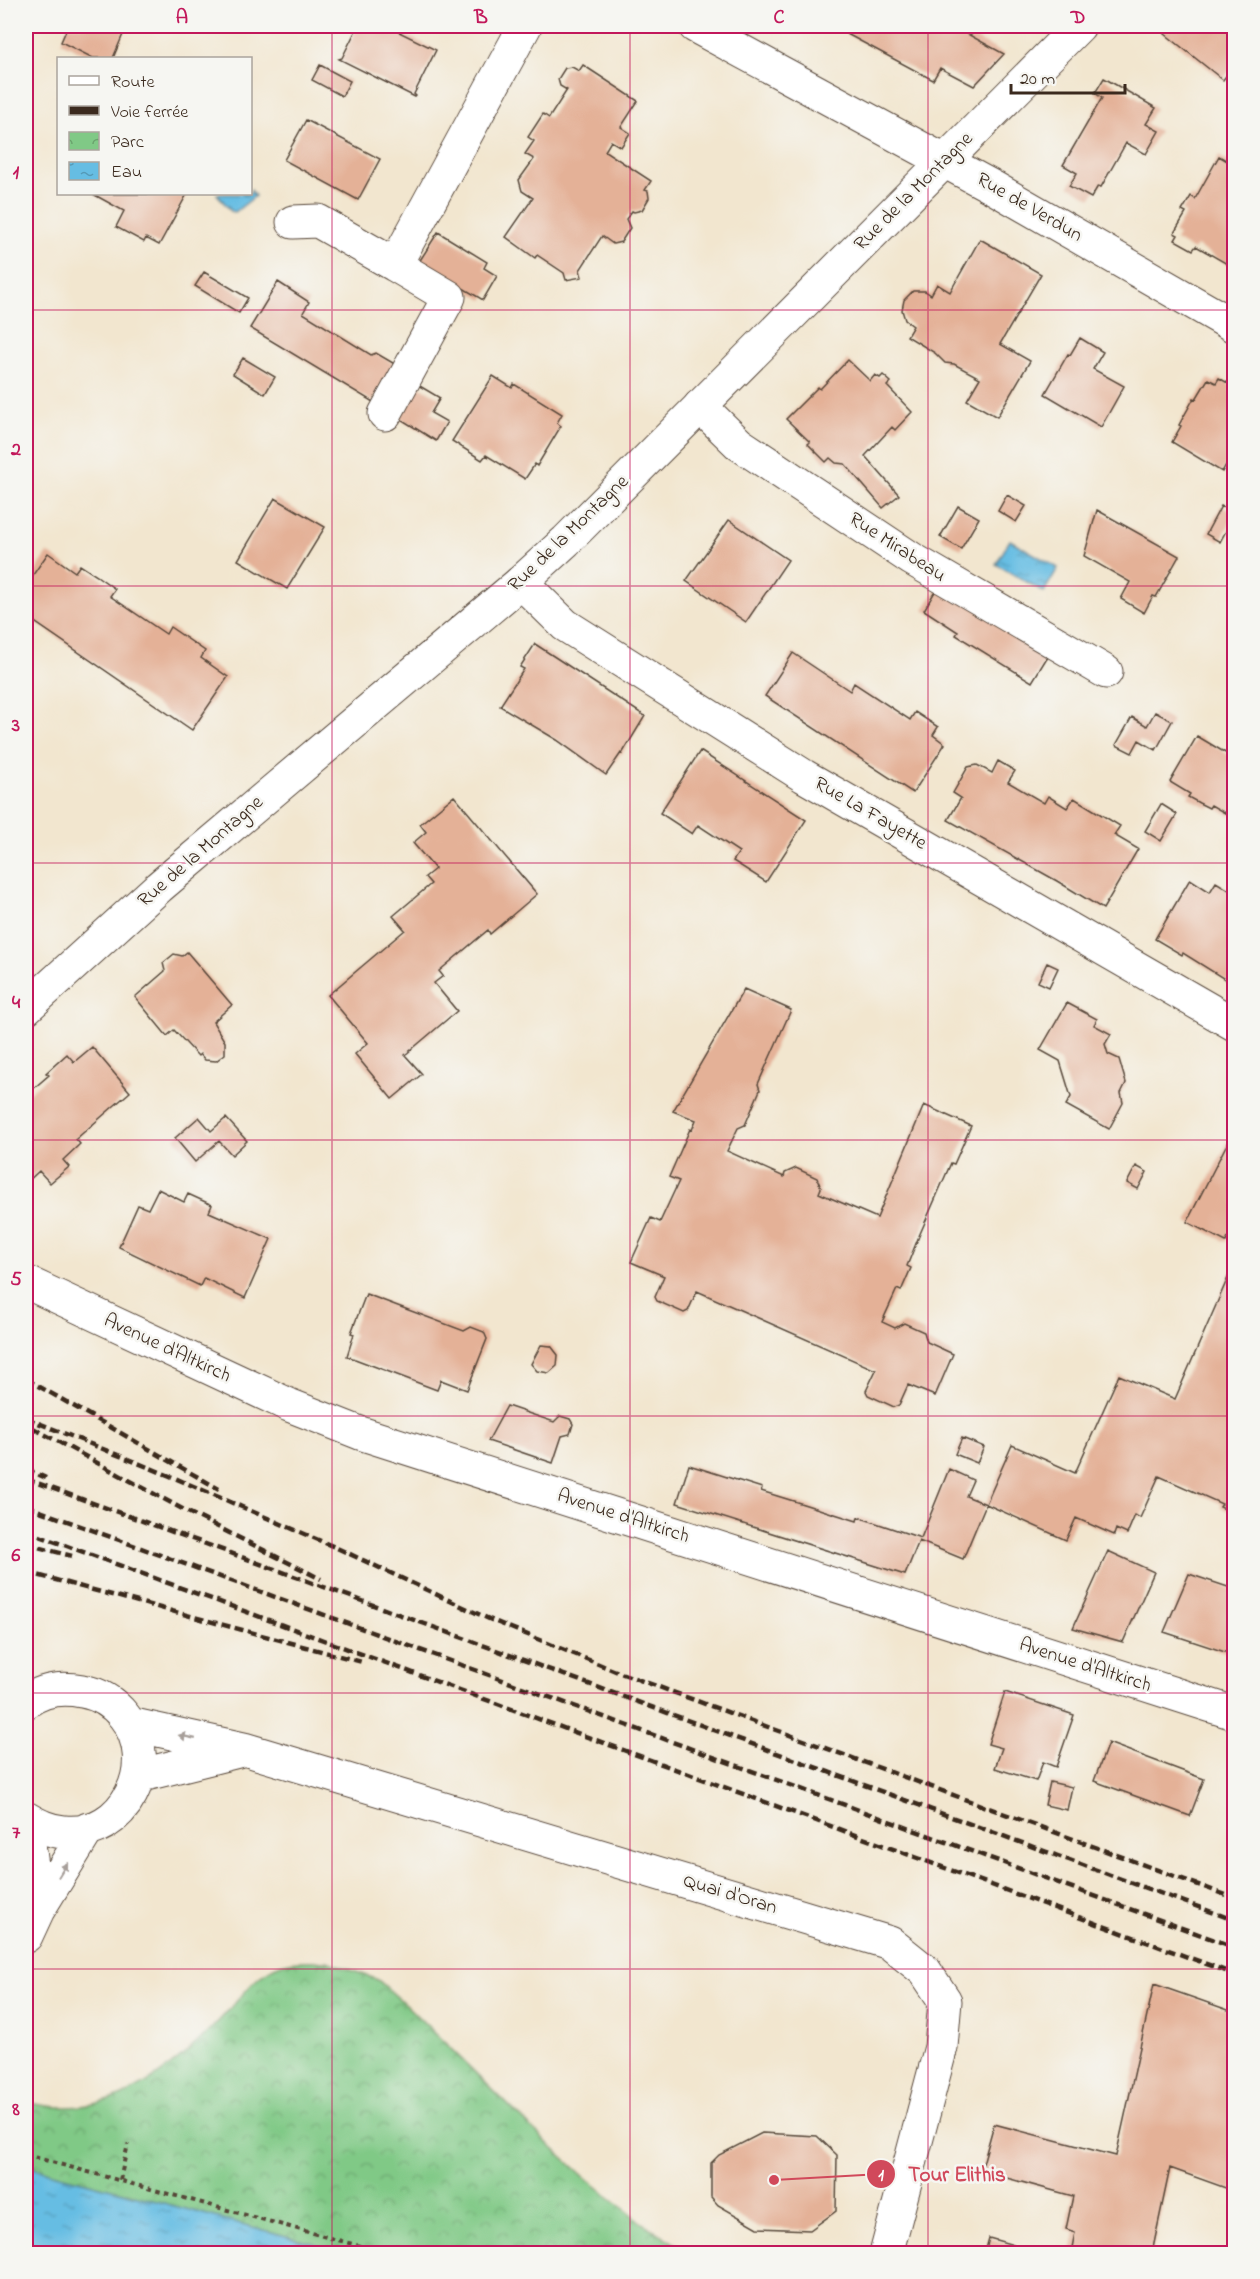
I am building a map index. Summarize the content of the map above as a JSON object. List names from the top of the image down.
{
  "streets": {
    "street": [
      "Rue de la Montagne",
      "Rue de Verdun",
      "Rue Mirabeau",
      "Rue La Fayette",
      "Avenue d'Altkirch",
      "Quai d'Oran"
    ]
  },
  "crossings": [
    ["Rue de la Montagne", "Rue de Verdun"],
    ["Rue de la Montagne", "Rue Mirabeau"],
    ["Rue de la Montagne", "Rue La Fayette"]
  ],
  "places": ["Tour Elithis"],
  "legend": [
    "Route",
    "Voie ferrée",
    "Parc",
    "Eau"
  ],
  "scale_bar": "20 m",
  "grid": {
    "columns": [
      "A",
      "B",
      "C",
      "D"
    ],
    "rows": [
      "1",
      "2",
      "3",
      "4",
      "5",
      "6",
      "7",
      "8"
    ]
  }
}
